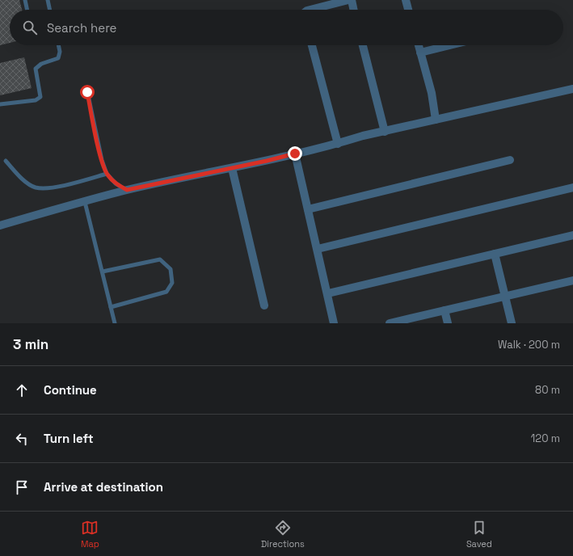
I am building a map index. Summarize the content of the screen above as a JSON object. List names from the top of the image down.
{
  "page": {
    "search": "Search here",
    "heading": ["3 min", "Walk · 200 m"],
    "list": [
      ["Continue", "80 m"],
      ["Turn left", "120 m"],
      "Arrive at destination"
    ],
    "nav": ["Map", "Directions", "Saved"]
  }
}
